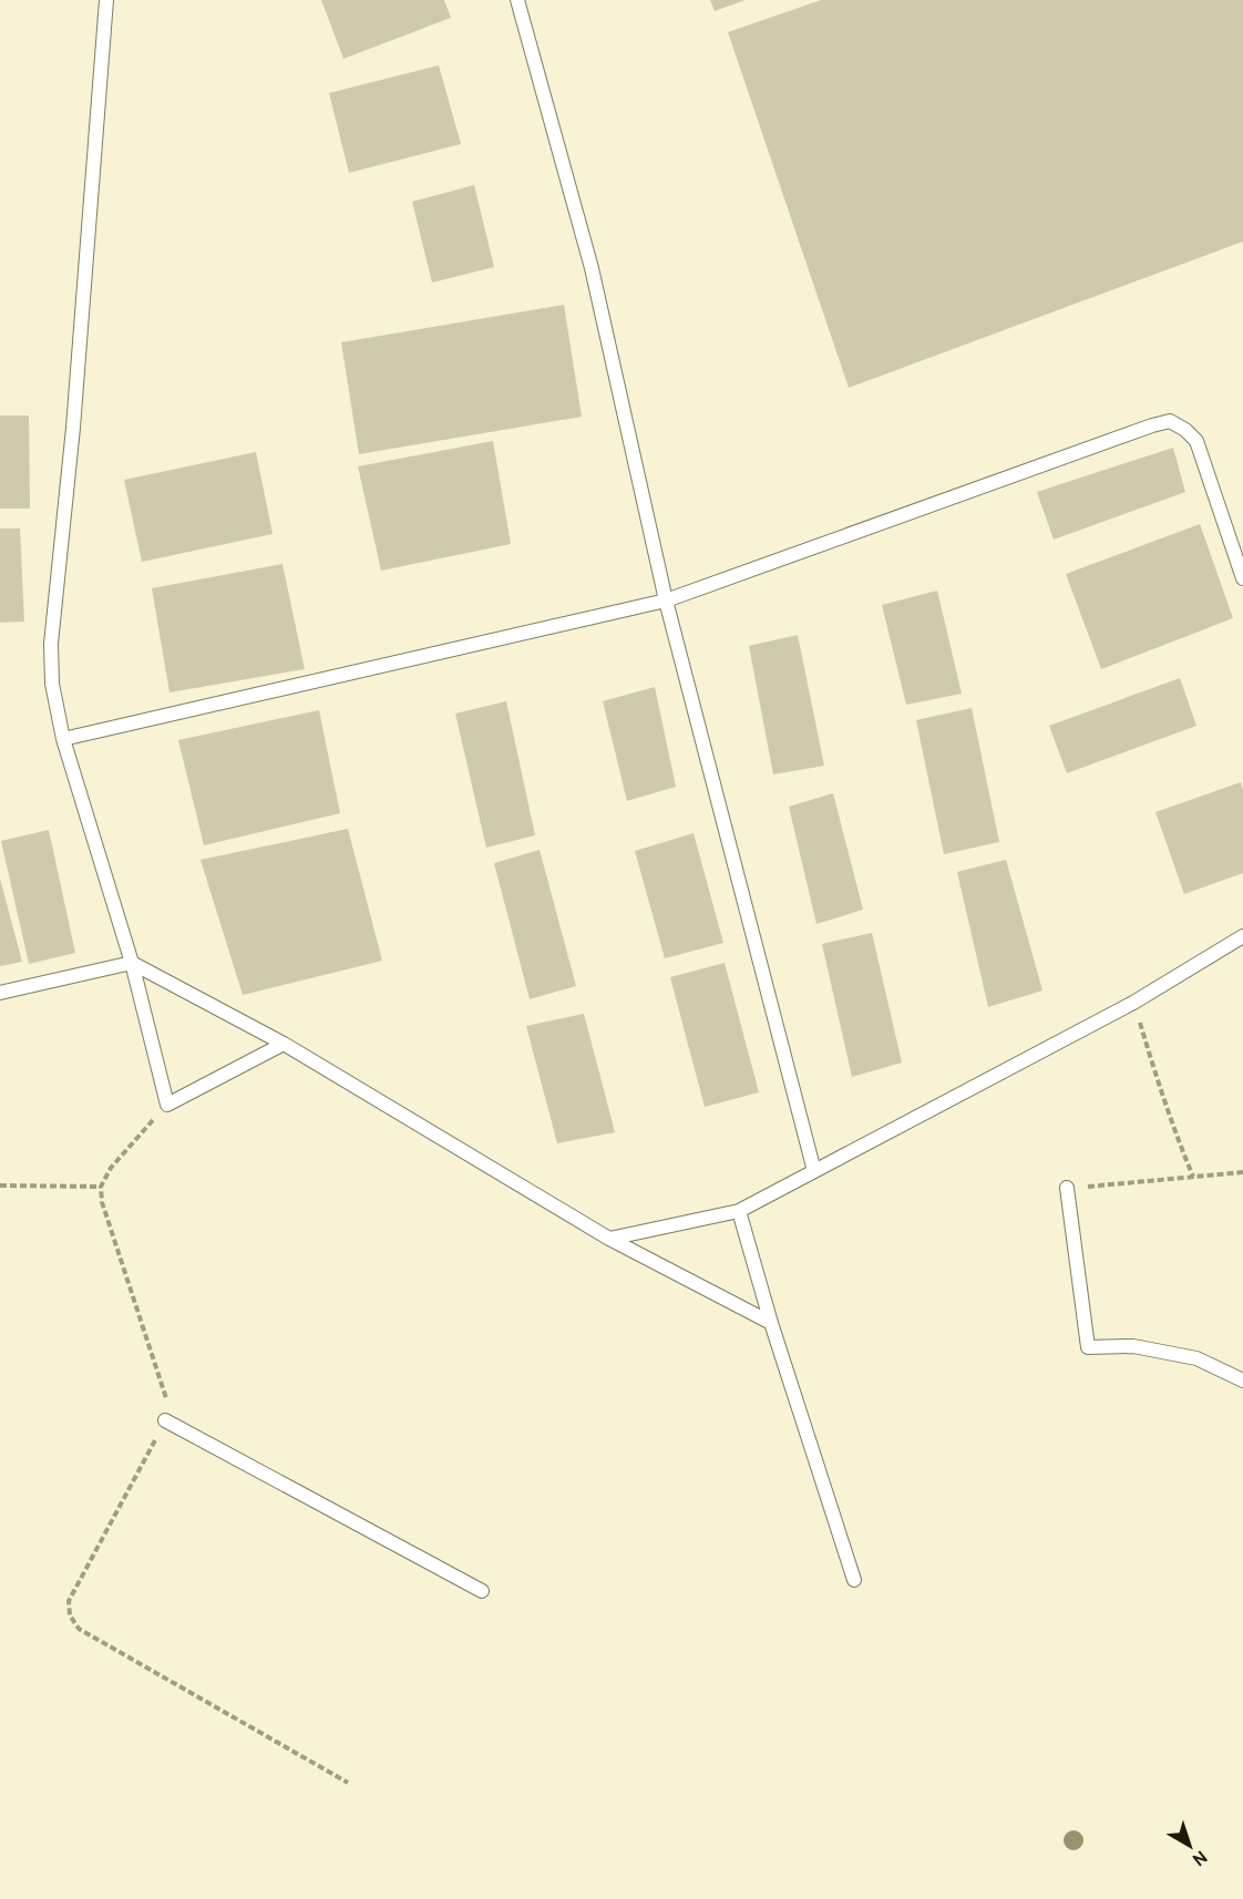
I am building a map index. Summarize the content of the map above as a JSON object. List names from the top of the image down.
{
  "north": "bottom right"
}
